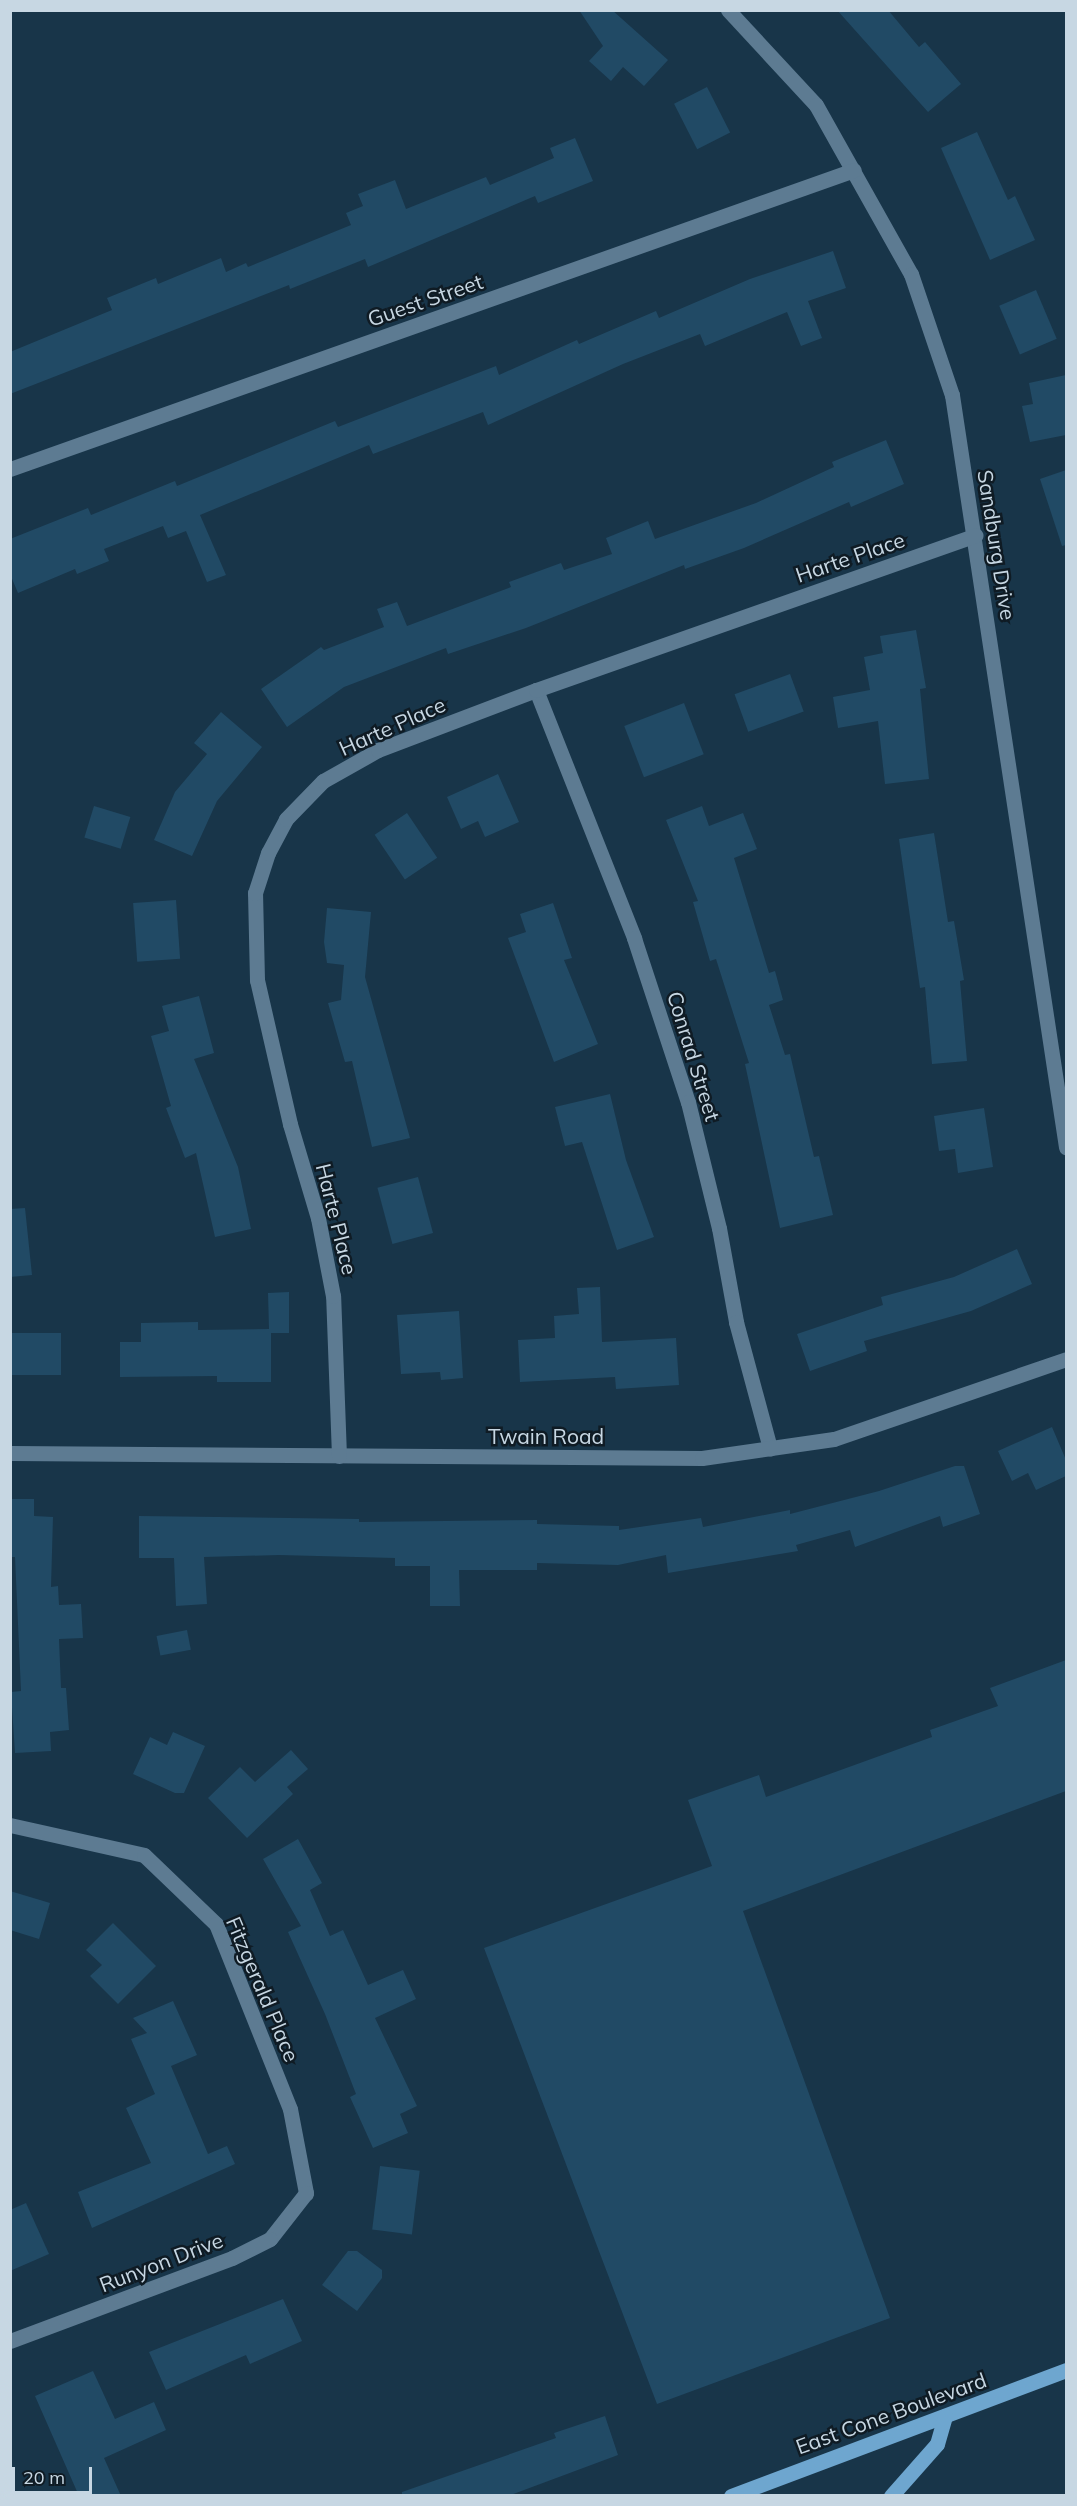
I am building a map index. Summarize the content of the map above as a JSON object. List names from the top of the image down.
{
  "streets": {
    "main road": ["East Cone Boulevard"],
    "street": [
      "Guest Street",
      "Sandburg Drive",
      "Harte Place",
      "Conrad Street",
      "Twain Road",
      "Fitzgerald Place",
      "Runyon Drive"
    ]
  },
  "crossings": [
    ["Guest Street", "Sandburg Drive"],
    ["Sandburg Drive", "Harte Place"],
    ["Harte Place", "Conrad Street"],
    ["Harte Place", "Twain Road"],
    ["Conrad Street", "Twain Road"],
    ["Fitzgerald Place", "Runyon Drive"]
  ],
  "scale_bar": "20 m"
}
